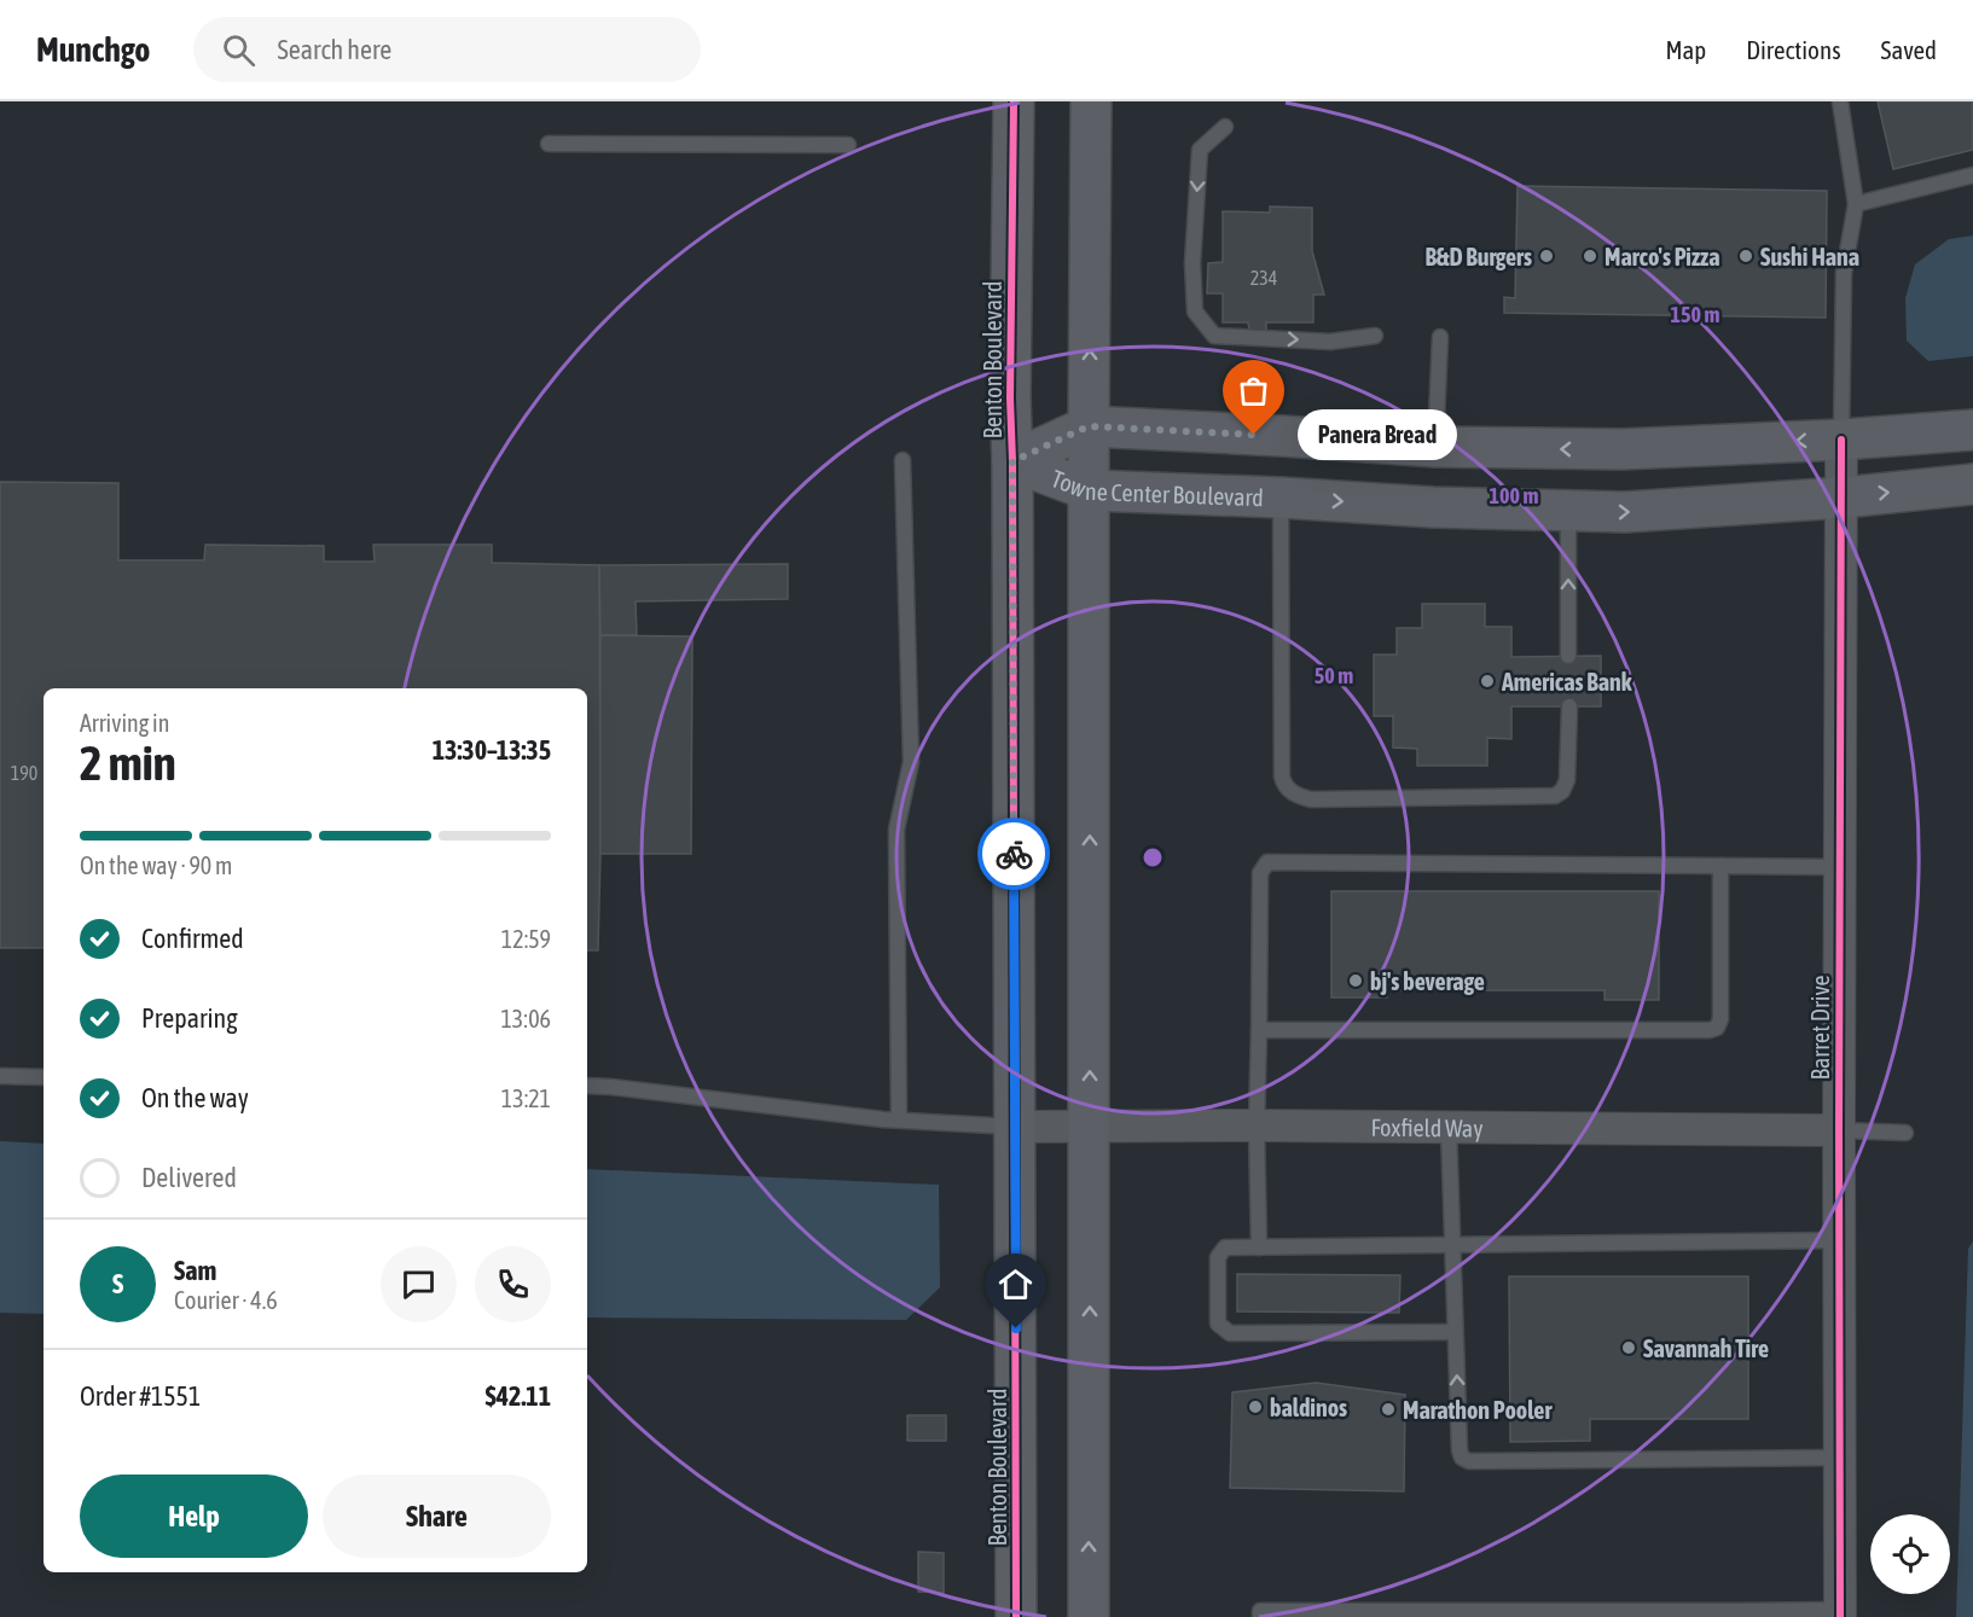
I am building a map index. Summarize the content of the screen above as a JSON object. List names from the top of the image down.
{
  "streets": {
    "street": [
      "Benton Boulevard",
      "Towne Center Boulevard",
      "Barret Drive",
      "Foxfield Way"
    ]
  },
  "crossings": [
    ["Benton Boulevard", "Towne Center Boulevard"],
    ["Benton Boulevard", "Foxfield Way"],
    ["Towne Center Boulevard", "Barret Drive"],
    ["Barret Drive", "Foxfield Way"]
  ],
  "places": [
    "B&D Burgers",
    "Marco's Pizza",
    "Sushi Hana",
    "Panera Bread",
    "Americas Bank",
    "bj's beverage",
    "Savannah Tire",
    "baldinos",
    "Marathon Pooler"
  ],
  "house_numbers": ["234", "190"],
  "page": {
    "header": "Munchgo",
    "search": "Search here",
    "nav": ["Map", "Directions", "Saved"],
    "bubble": "Panera Bread",
    "heading": ["2 min", "Arriving in", "13:30–13:35"],
    "panel": [
      "Sam",
      "Courier · 4.6",
      "Order #1551",
      "$42.11"
    ],
    "bar": "On the way · 90 m",
    "list": [
      ["Confirmed", "12:59"],
      ["Preparing", "13:06"],
      ["On the way", "13:21"],
      "Delivered"
    ],
    "round": "S",
    "buttons": ["Help", "Share"]
  },
  "rings": ["150 m", "100 m", "50 m"]
}
